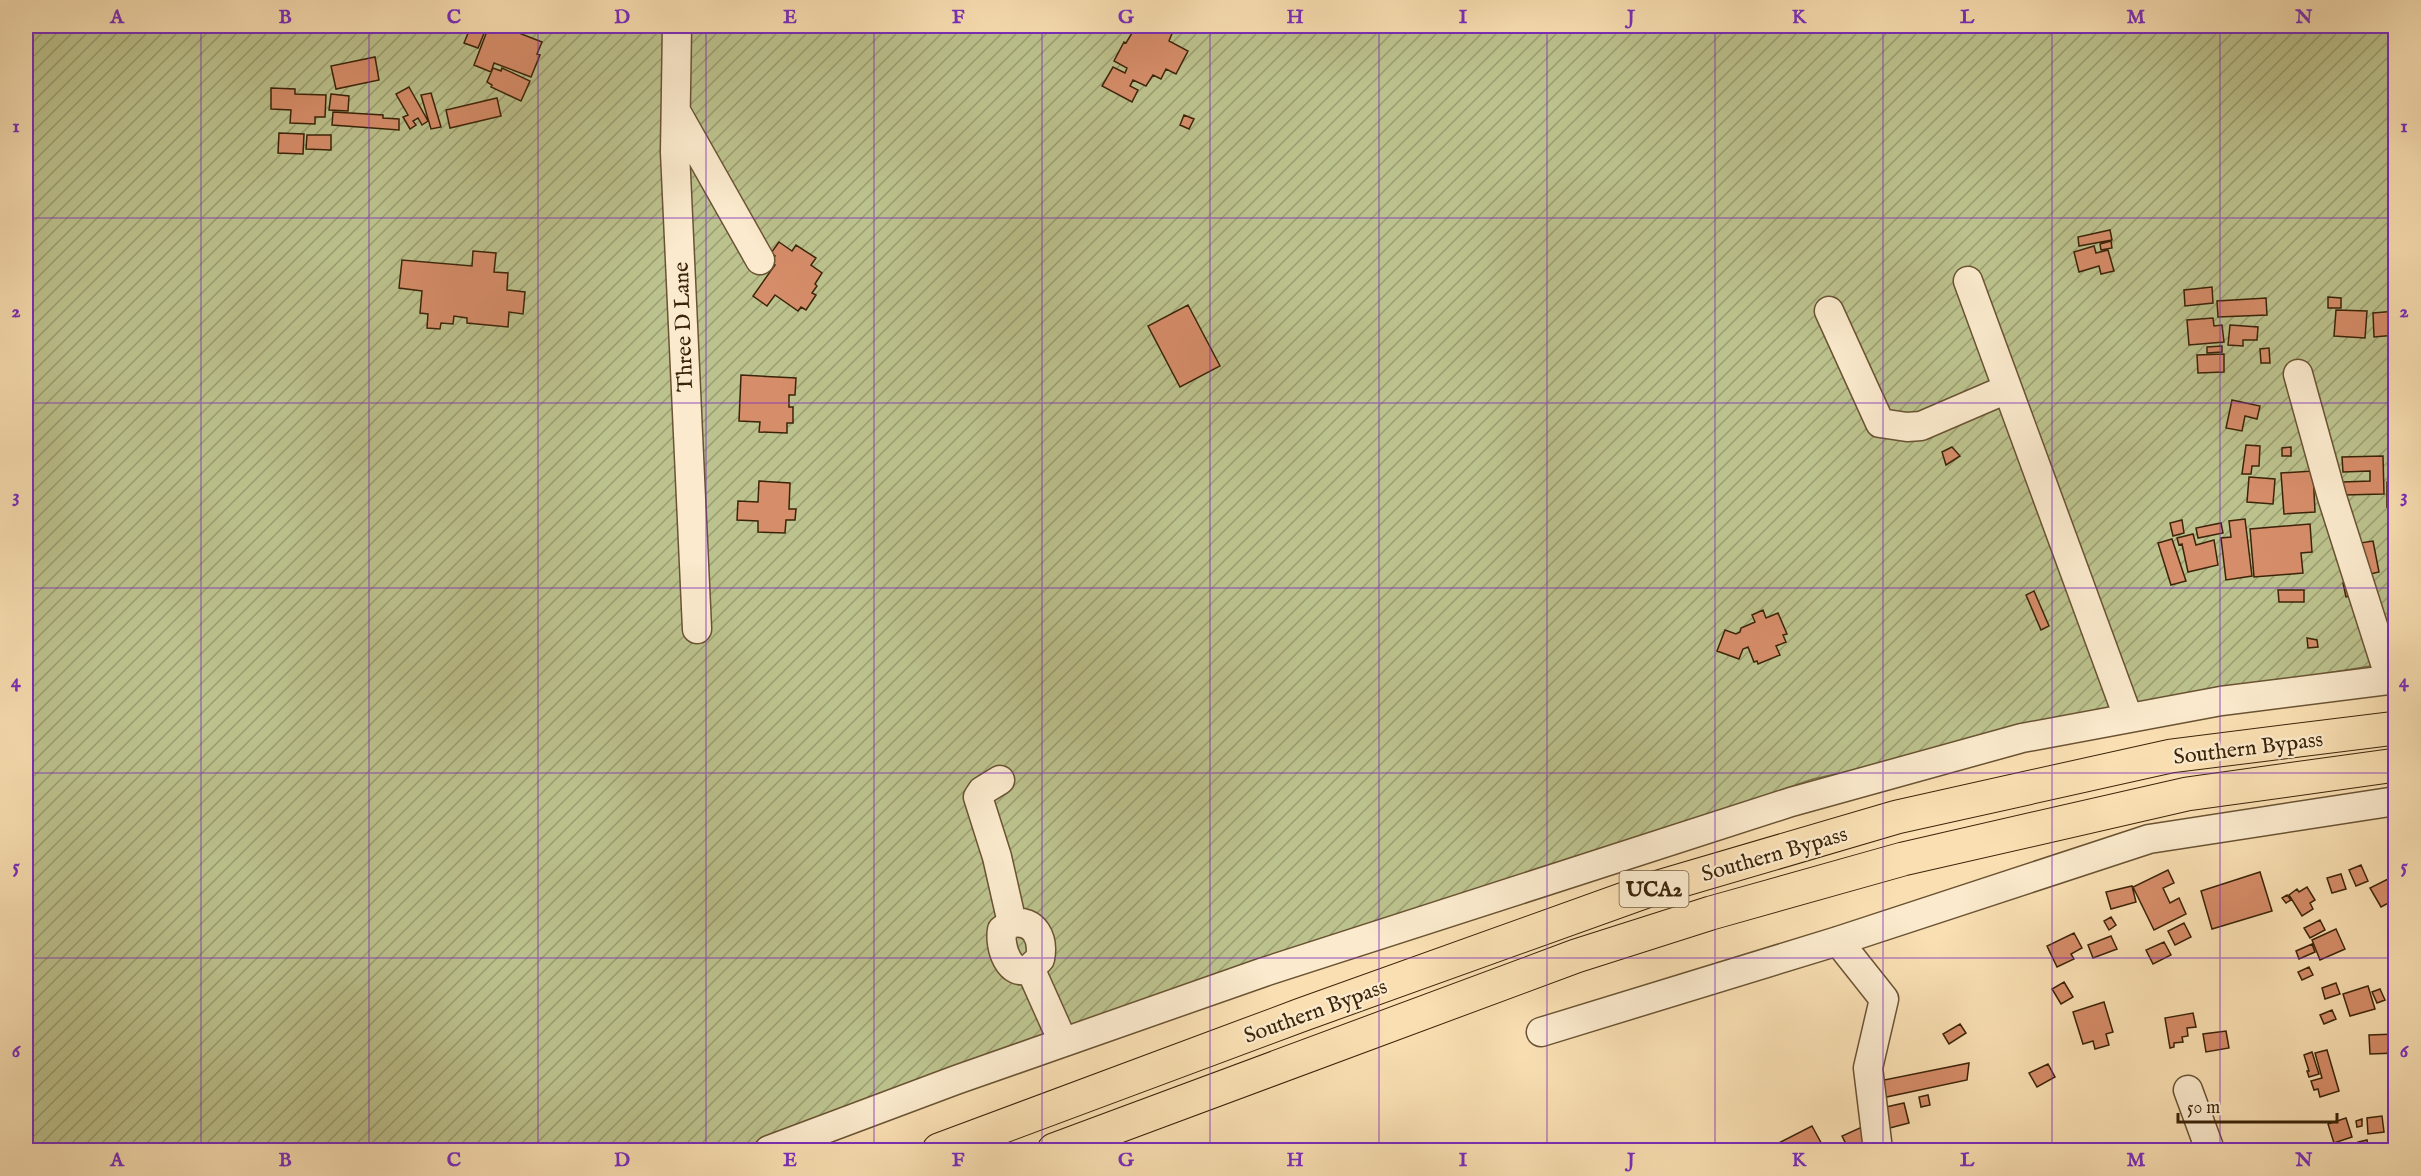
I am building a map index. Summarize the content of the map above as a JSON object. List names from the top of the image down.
{
  "streets": {
    "highway": ["Southern Bypass", "UCA2"],
    "street": ["Three D Lane"]
  },
  "scale_bar": "50 m",
  "grid": {
    "columns": [
      "A",
      "B",
      "C",
      "D",
      "E",
      "F",
      "G",
      "H",
      "I",
      "J",
      "K",
      "L",
      "M",
      "N"
    ],
    "rows": [
      "1",
      "2",
      "3",
      "4",
      "5",
      "6"
    ]
  }
}
